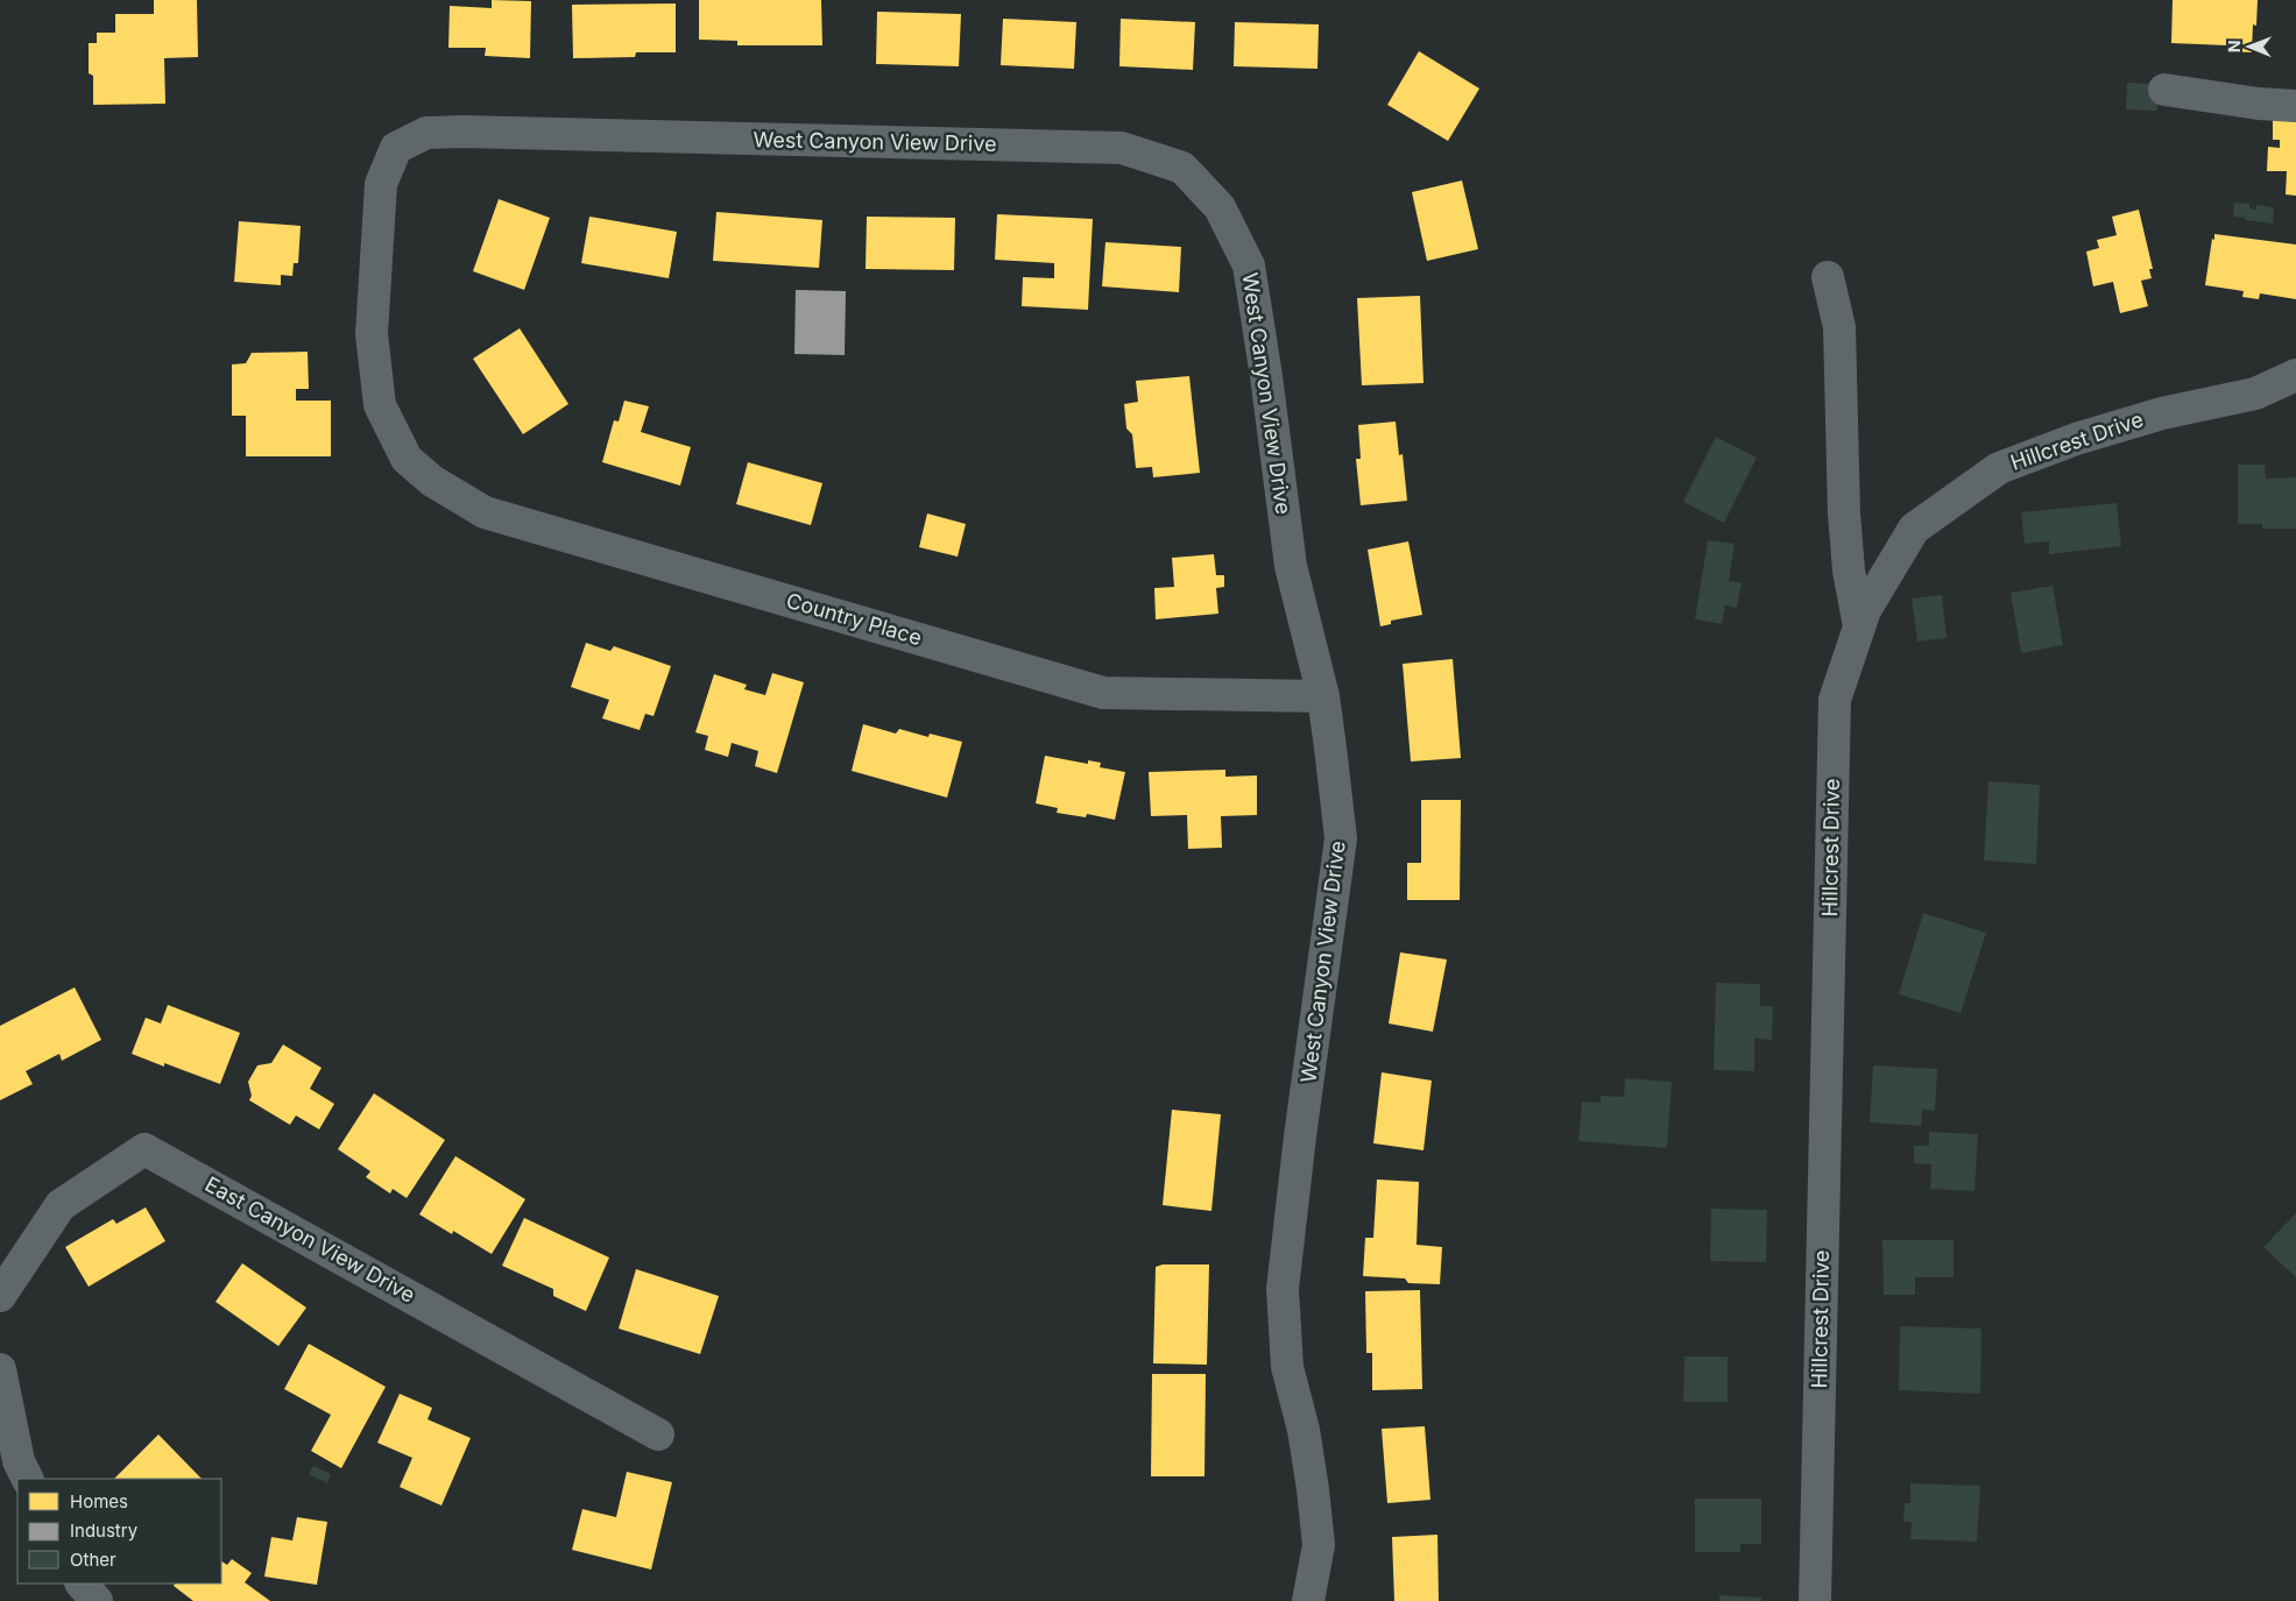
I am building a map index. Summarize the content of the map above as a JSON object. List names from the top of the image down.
{
  "streets": {
    "street": [
      "West Canyon View Drive",
      "Hillcrest Drive",
      "Country Place",
      "East Canyon View Drive"
    ]
  },
  "crossings": [
    ["West Canyon View Drive", "Country Place"]
  ],
  "legend": ["Homes", "Industry", "Other"],
  "north": "left"
}
